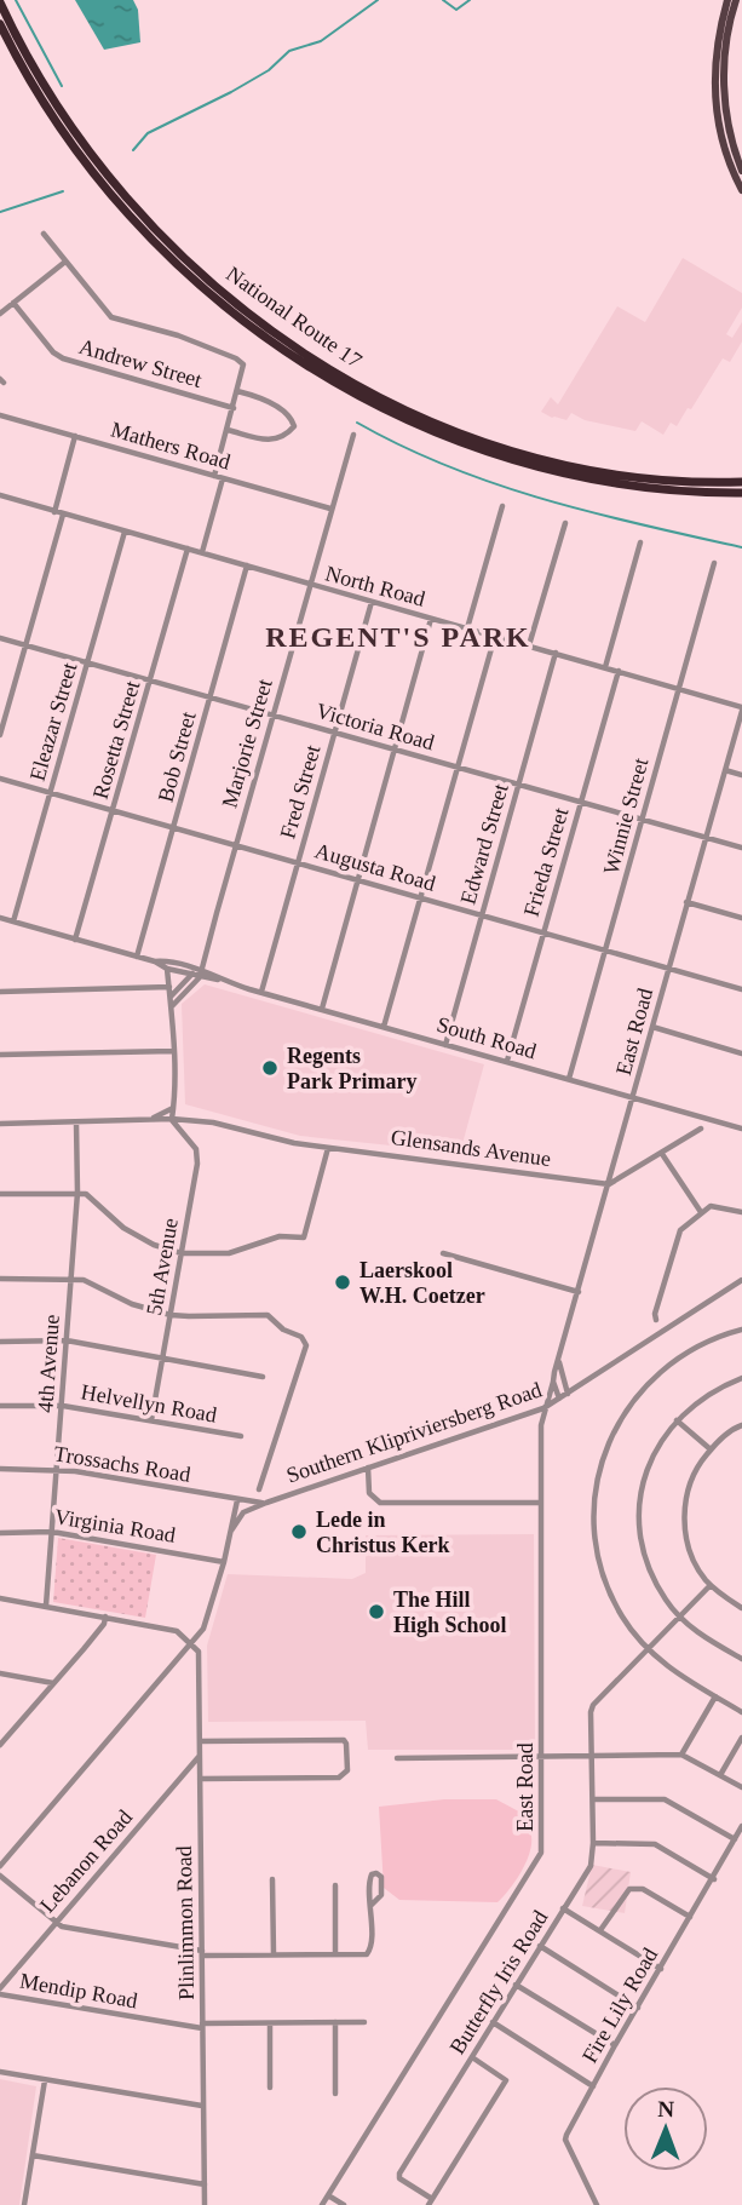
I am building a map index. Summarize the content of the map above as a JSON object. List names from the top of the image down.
{
  "streets": {
    "highway": ["National Route 17"],
    "street": [
      "Andrew Street",
      "Mathers Road",
      "North Road",
      "Eleazar Street",
      "Victoria Road",
      "Rosetta Street",
      "Marjorie Street",
      "Bob Street",
      "Fred Street",
      "Winnie Street",
      "Edward Street",
      "Frieda Street",
      "Augusta Road",
      "East Road",
      "South Road",
      "Glensands Avenue",
      "5th Avenue",
      "4th Avenue",
      "Helvellyn Road",
      "Southern Klipriviersberg Road",
      "Trossachs Road",
      "Virginia Road",
      "Lebanon Road",
      "Plinlimmon Road",
      "Butterfly Iris Road",
      "Mendip Road",
      "Fire Lily Road"
    ]
  },
  "crossings": [
    ["Mathers Road", "Marjorie Street"],
    ["North Road", "Eleazar Street"],
    ["North Road", "Rosetta Street"],
    ["North Road", "Marjorie Street"],
    ["North Road", "Bob Street"],
    ["North Road", "Fred Street"],
    ["North Road", "Winnie Street"],
    ["North Road", "Edward Street"],
    ["North Road", "Frieda Street"],
    ["North Road", "East Road"],
    ["Eleazar Street", "Victoria Road"],
    ["Eleazar Street", "Augusta Road"],
    ["Eleazar Street", "South Road"],
    ["Victoria Road", "Rosetta Street"],
    ["Victoria Road", "Marjorie Street"],
    ["Victoria Road", "Bob Street"],
    ["Victoria Road", "Fred Street"],
    ["Victoria Road", "Winnie Street"],
    ["Victoria Road", "Edward Street"],
    ["Victoria Road", "Frieda Street"],
    ["Victoria Road", "East Road"],
    ["Rosetta Street", "Augusta Road"],
    ["Rosetta Street", "South Road"],
    ["Marjorie Street", "Augusta Road"],
    ["Marjorie Street", "South Road"],
    ["Bob Street", "Augusta Road"],
    ["Bob Street", "South Road"],
    ["Fred Street", "Augusta Road"],
    ["Fred Street", "South Road"],
    ["Winnie Street", "Augusta Road"],
    ["Winnie Street", "South Road"],
    ["Edward Street", "Augusta Road"],
    ["Edward Street", "South Road"],
    ["Frieda Street", "Augusta Road"],
    ["Frieda Street", "South Road"],
    ["Augusta Road", "East Road"],
    ["East Road", "South Road"],
    ["East Road", "Glensands Avenue"],
    ["East Road", "Southern Klipriviersberg Road"],
    ["5th Avenue", "Helvellyn Road"],
    ["4th Avenue", "Helvellyn Road"],
    ["4th Avenue", "Trossachs Road"],
    ["4th Avenue", "Virginia Road"],
    ["Southern Klipriviersberg Road", "Trossachs Road"],
    ["Lebanon Road", "Plinlimmon Road"],
    ["Lebanon Road", "Mendip Road"],
    ["Plinlimmon Road", "Mendip Road"]
  ],
  "districts": ["REGENT'S PARK"],
  "places": [
    "Regents Park Primary",
    "Laerskool W.H. Coetzer",
    "Lede in Christus Kerk",
    "The Hill High School"
  ],
  "north": "top"
}
